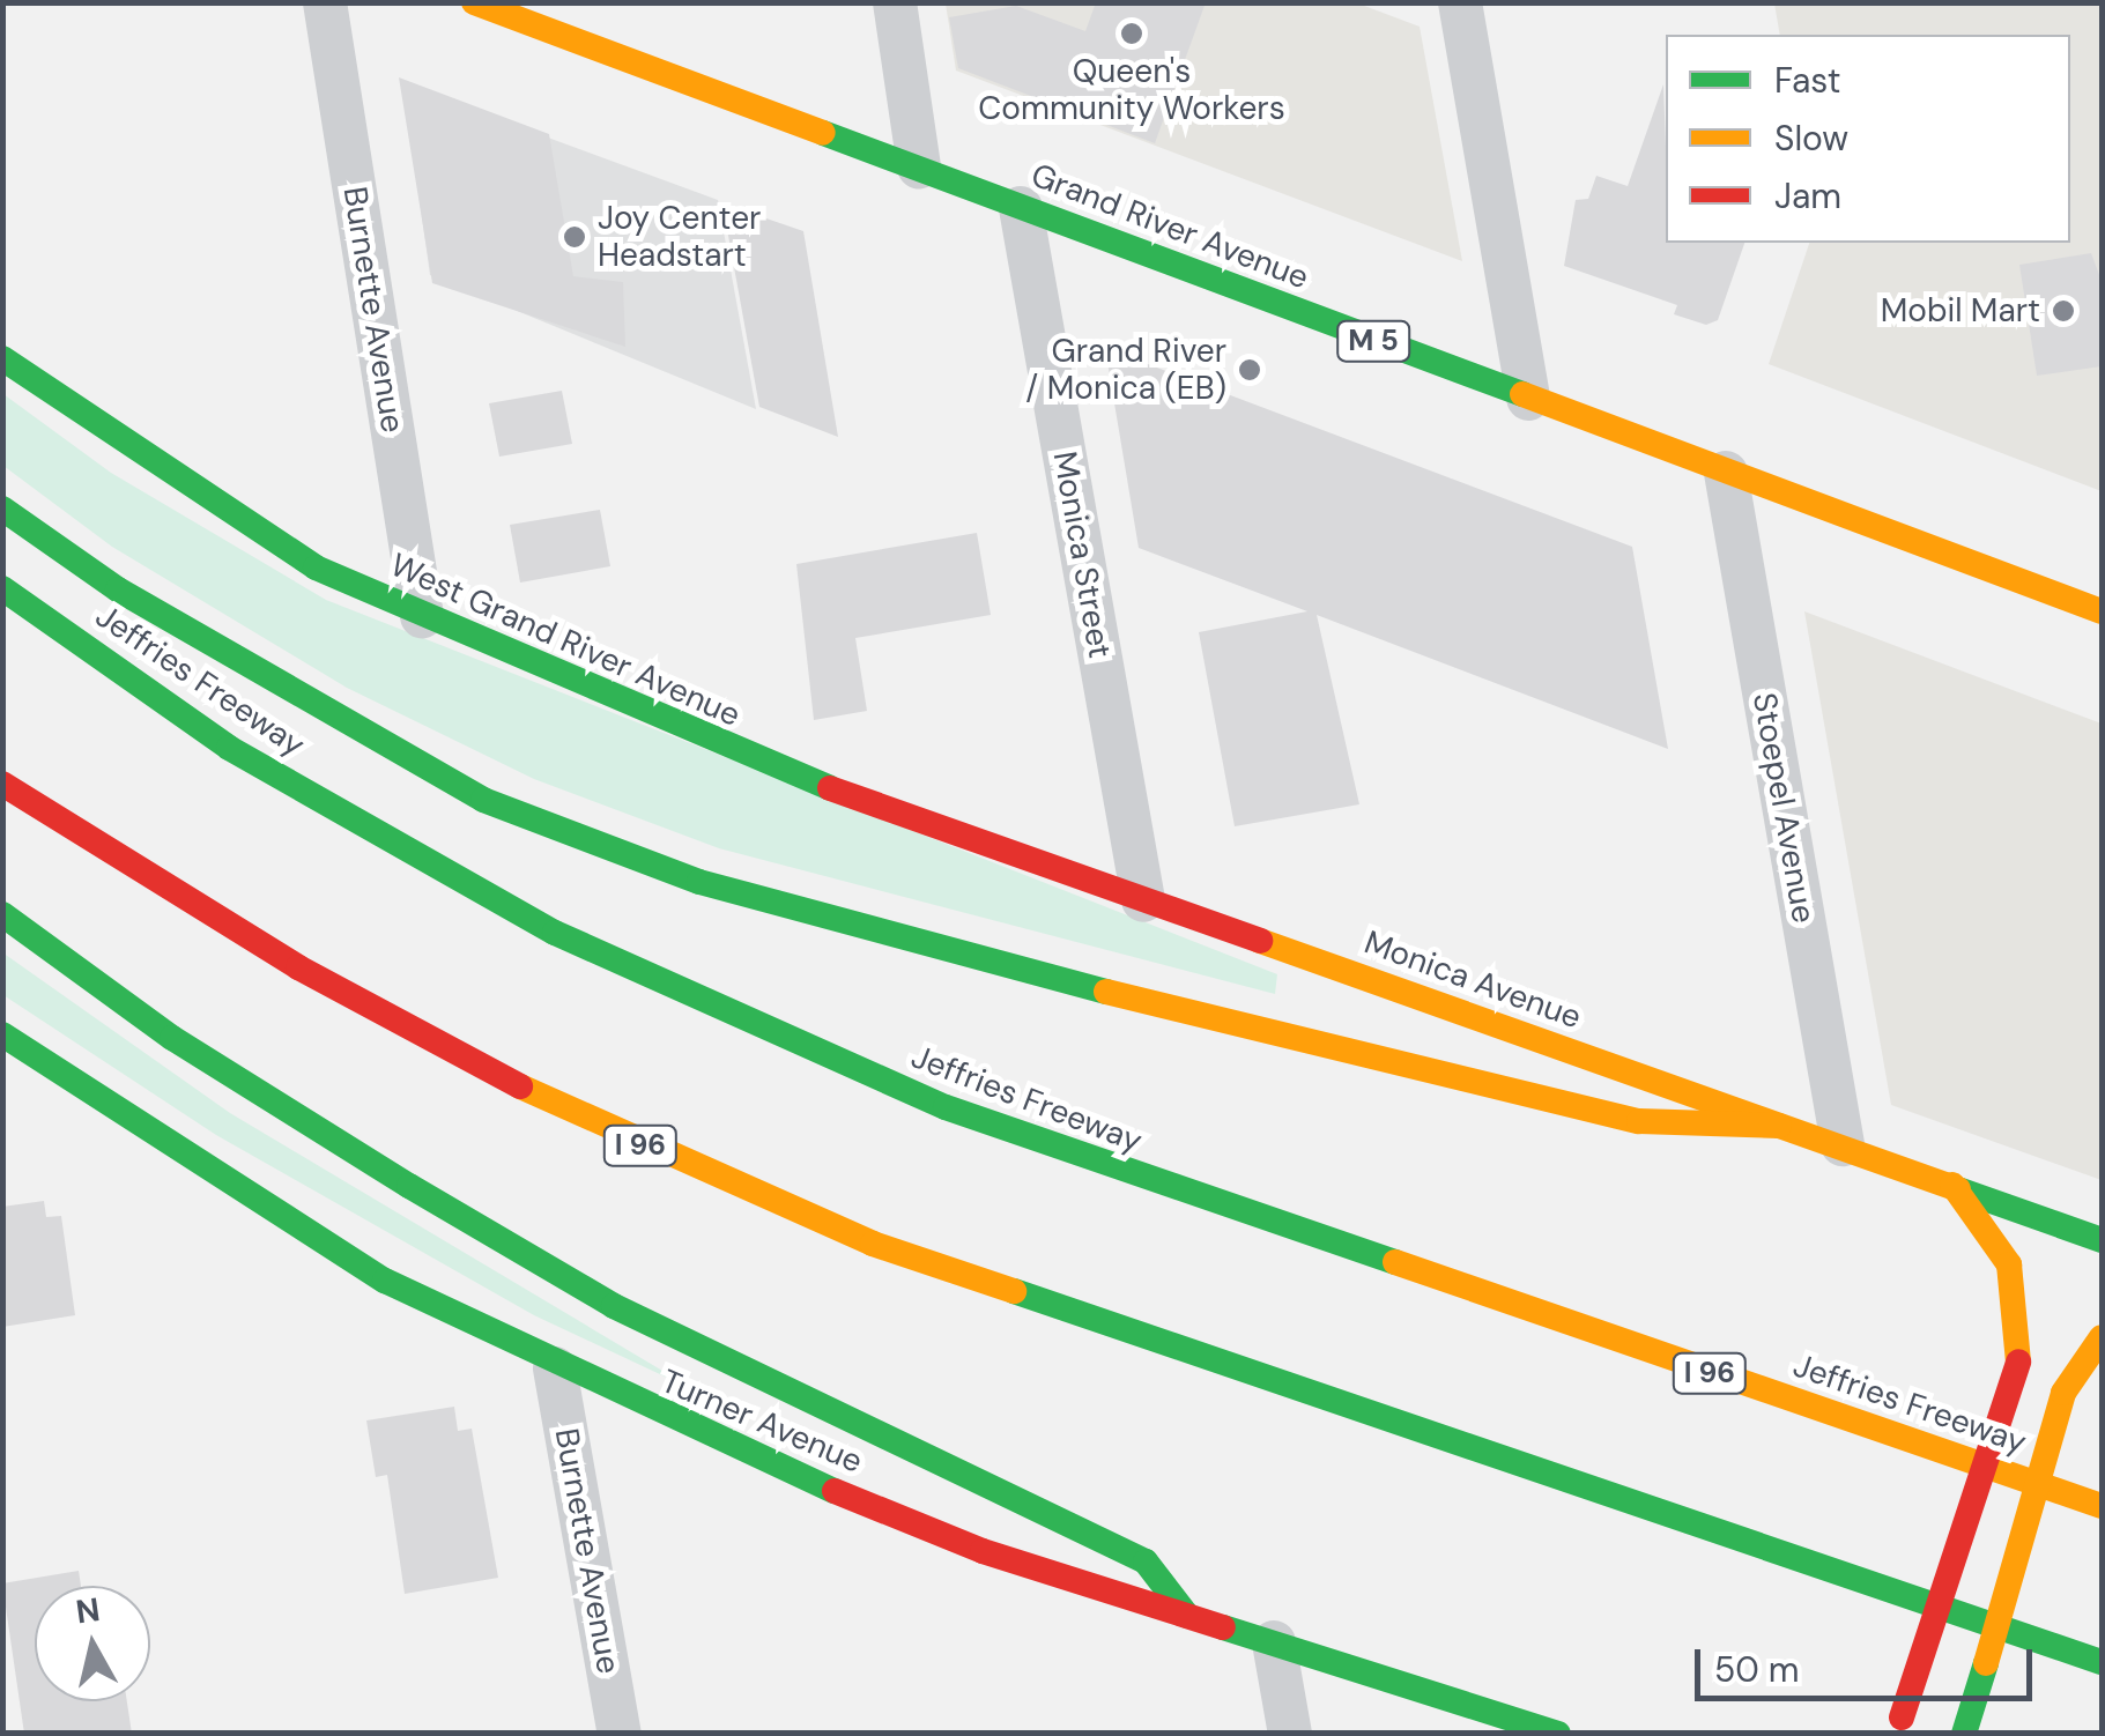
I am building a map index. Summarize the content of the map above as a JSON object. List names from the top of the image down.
{
  "streets": {
    "main road": [
      "Grand River Avenue",
      "M 5",
      "West Grand River Avenue",
      "Jeffries Freeway",
      "Monica Avenue",
      "I 96",
      "Turner Avenue"
    ],
    "street": ["Burnette Avenue", "Monica Street", "Stoepel Avenue"]
  },
  "crossings": [
    ["Grand River Avenue", "Monica Street"],
    ["Grand River Avenue", "Stoepel Avenue"],
    ["Burnette Avenue", "West Grand River Avenue"],
    ["Burnette Avenue", "Turner Avenue"],
    ["Monica Street", "West Grand River Avenue"],
    ["Monica Street", "Monica Avenue"],
    ["West Grand River Avenue", "Monica Avenue"]
  ],
  "places": [
    "Queen's Community Workers",
    "Joy Center Headstart",
    "Mobil Mart",
    "Grand River / Monica (EB)"
  ],
  "legend": ["Fast", "Slow", "Jam"],
  "scale_bar": "50 m",
  "north": "top"
}
